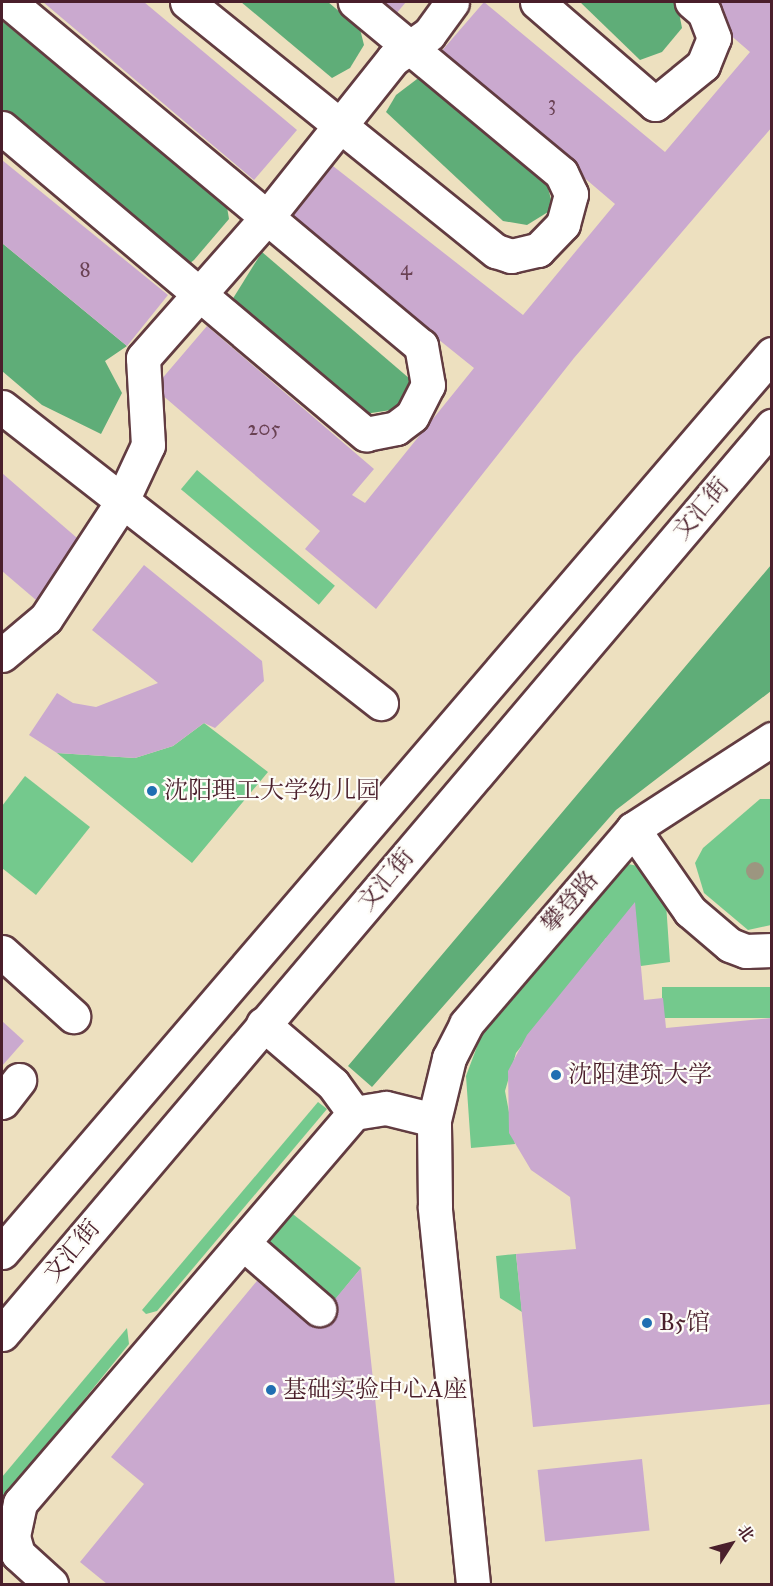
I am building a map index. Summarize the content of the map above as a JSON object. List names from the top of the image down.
{
  "streets": {
    "street": ["文汇街", "攀登路"]
  },
  "places": [
    "沈阳理工大学幼儿园",
    "沈阳建筑大学",
    "B5馆",
    "基础实验中心A座"
  ],
  "house_numbers": [
    "3",
    "4",
    "8",
    "205"
  ],
  "north": "top right"
}
